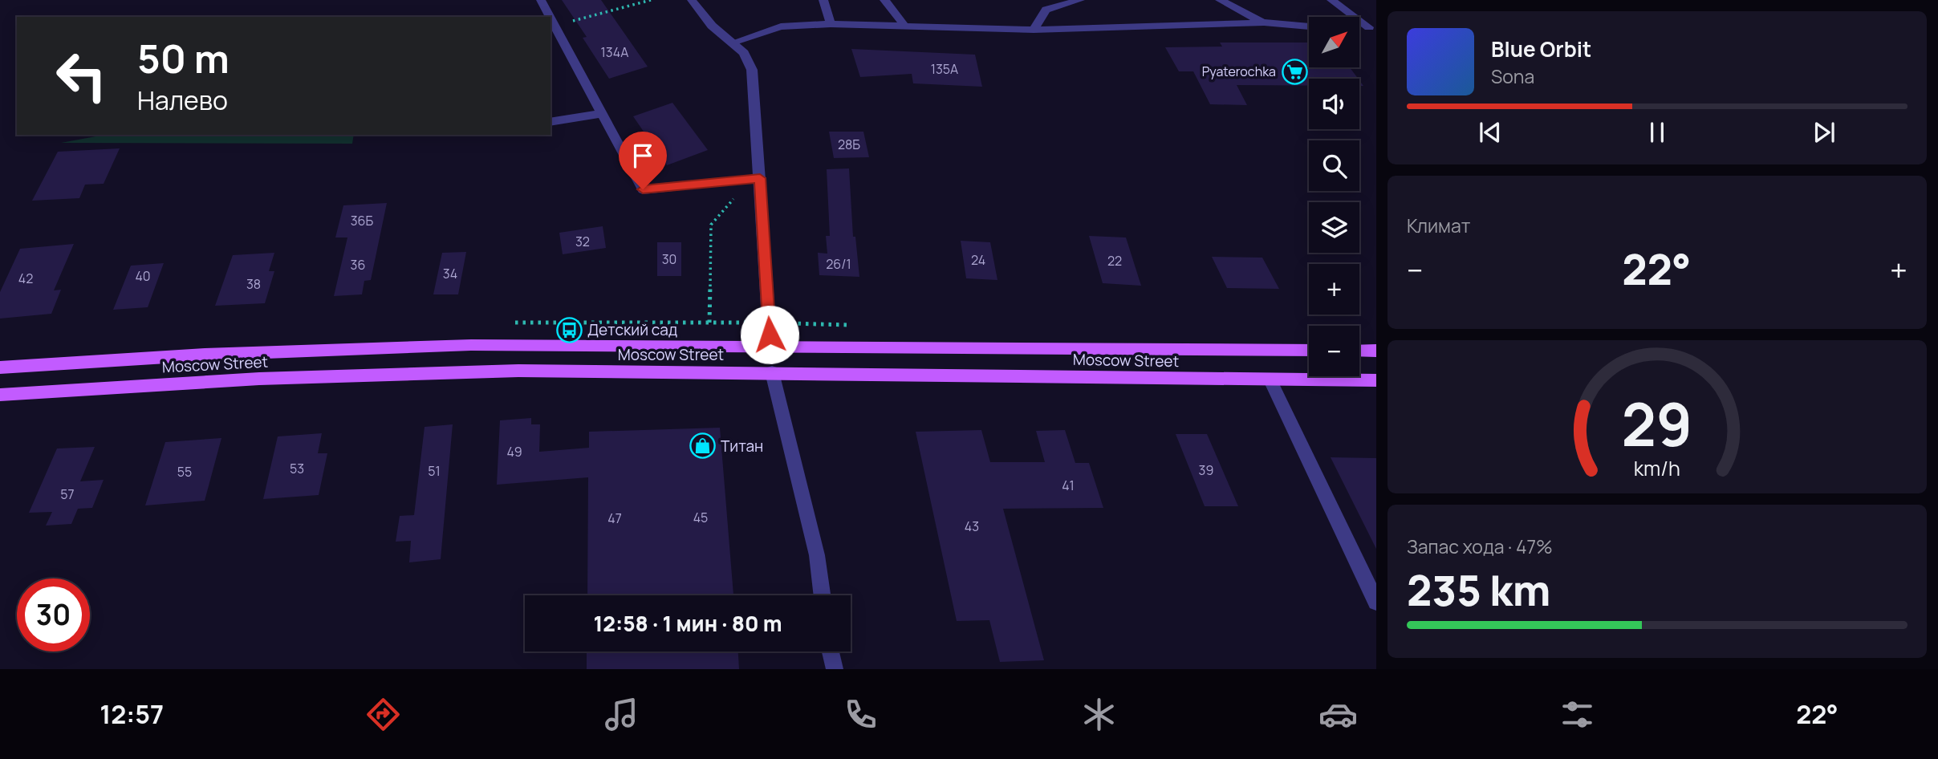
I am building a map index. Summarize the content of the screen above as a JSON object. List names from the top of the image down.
{
  "streets": {
    "main road": ["Moscow Street"]
  },
  "places": {
    "supermarket": ["Pyaterochka"],
    "bus stop": ["Детский сад"],
    "shop": ["Титан"]
  },
  "house_numbers": [
    "134А",
    "135А",
    "28Б",
    "36Б",
    "32",
    "30",
    "24",
    "22",
    "26/1",
    "36",
    "34",
    "40",
    "42",
    "38",
    "49",
    "53",
    "39",
    "51",
    "55",
    "41",
    "57",
    "45",
    "47",
    "43"
  ],
  "north": "top right",
  "page": {
    "map_buttons": ["+", "−"],
    "turn": ["50 m", "Налево"],
    "song": ["Blue Orbit", "Sona"],
    "tile": [
      "Климат",
      ["Запас хода · 47%", "235 km"]
    ],
    "heat": ["−", "22°", "+"],
    "limit": "30",
    "trip": "12:58 · 1 мин · 80 m",
    "tabs": ["12:57", "22°"],
    "gauge": ["29", "km/h"]
  }
}
